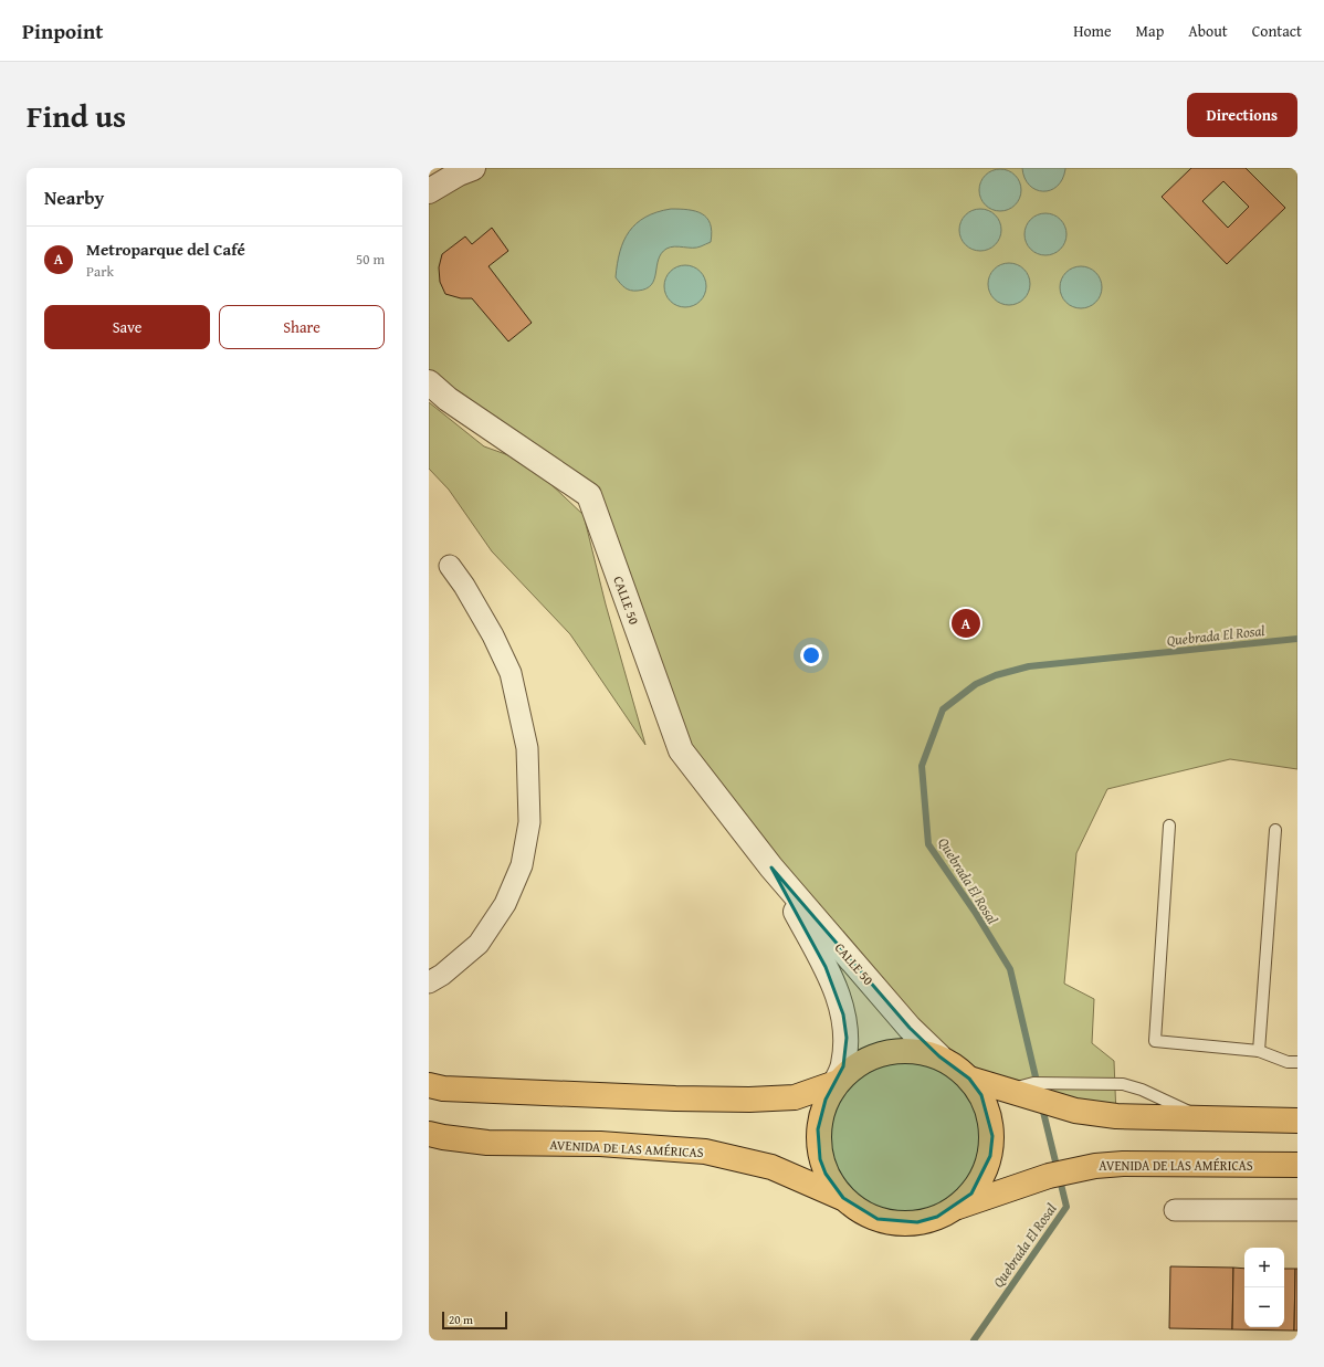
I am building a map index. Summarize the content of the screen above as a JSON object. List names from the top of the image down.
{
  "streets": {
    "main road": ["AVENIDA DE LAS AMÉRICAS"],
    "street": ["CALLE 50"]
  },
  "water": ["Quebrada El Rosal"],
  "scale_bar": "20 m",
  "page": {
    "header": "Pinpoint",
    "nav": [
      "Home",
      "Map",
      "About",
      "Contact"
    ],
    "title": "Find us",
    "buttons": [
      "Directions",
      ["Save", "Share"]
    ],
    "heading": "Nearby",
    "list": [
      {
        "mark": "A",
        "name": "Metroparque del Café",
        "note": "Park",
        "value": "50 m"
      }
    ],
    "pins": "A",
    "map_buttons": ["+", "−"],
    "scale": "20 m"
  }
}
